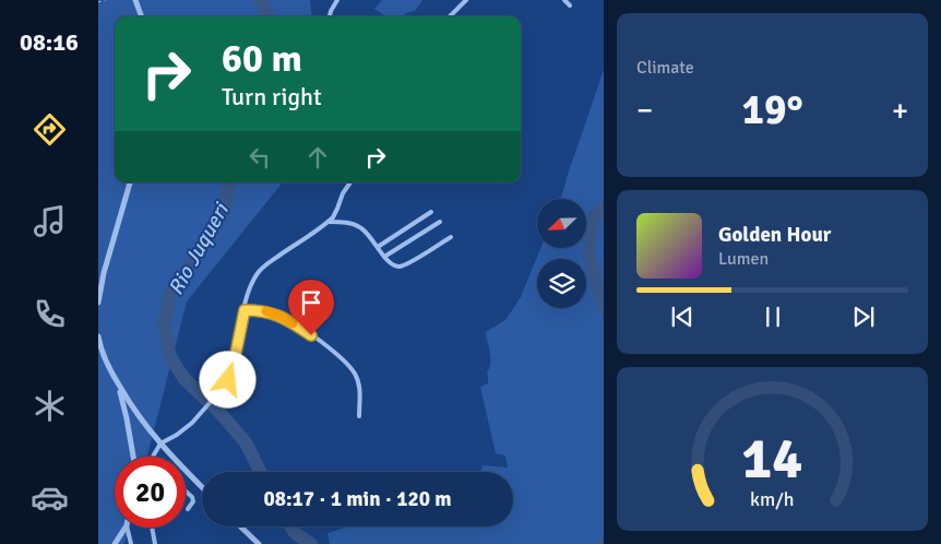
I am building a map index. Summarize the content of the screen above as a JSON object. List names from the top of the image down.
{
  "water": ["Rio Juqueri"],
  "north": "bottom left",
  "page": {
    "tabs": "08:16",
    "tile": "Climate",
    "turn": ["60 m", "Turn right"],
    "heat": ["−", "19°", "+"],
    "song": ["Golden Hour", "Lumen"],
    "limit": "20",
    "trip": "08:17 · 1 min · 120 m",
    "gauge": ["14", "km/h"]
  }
}
